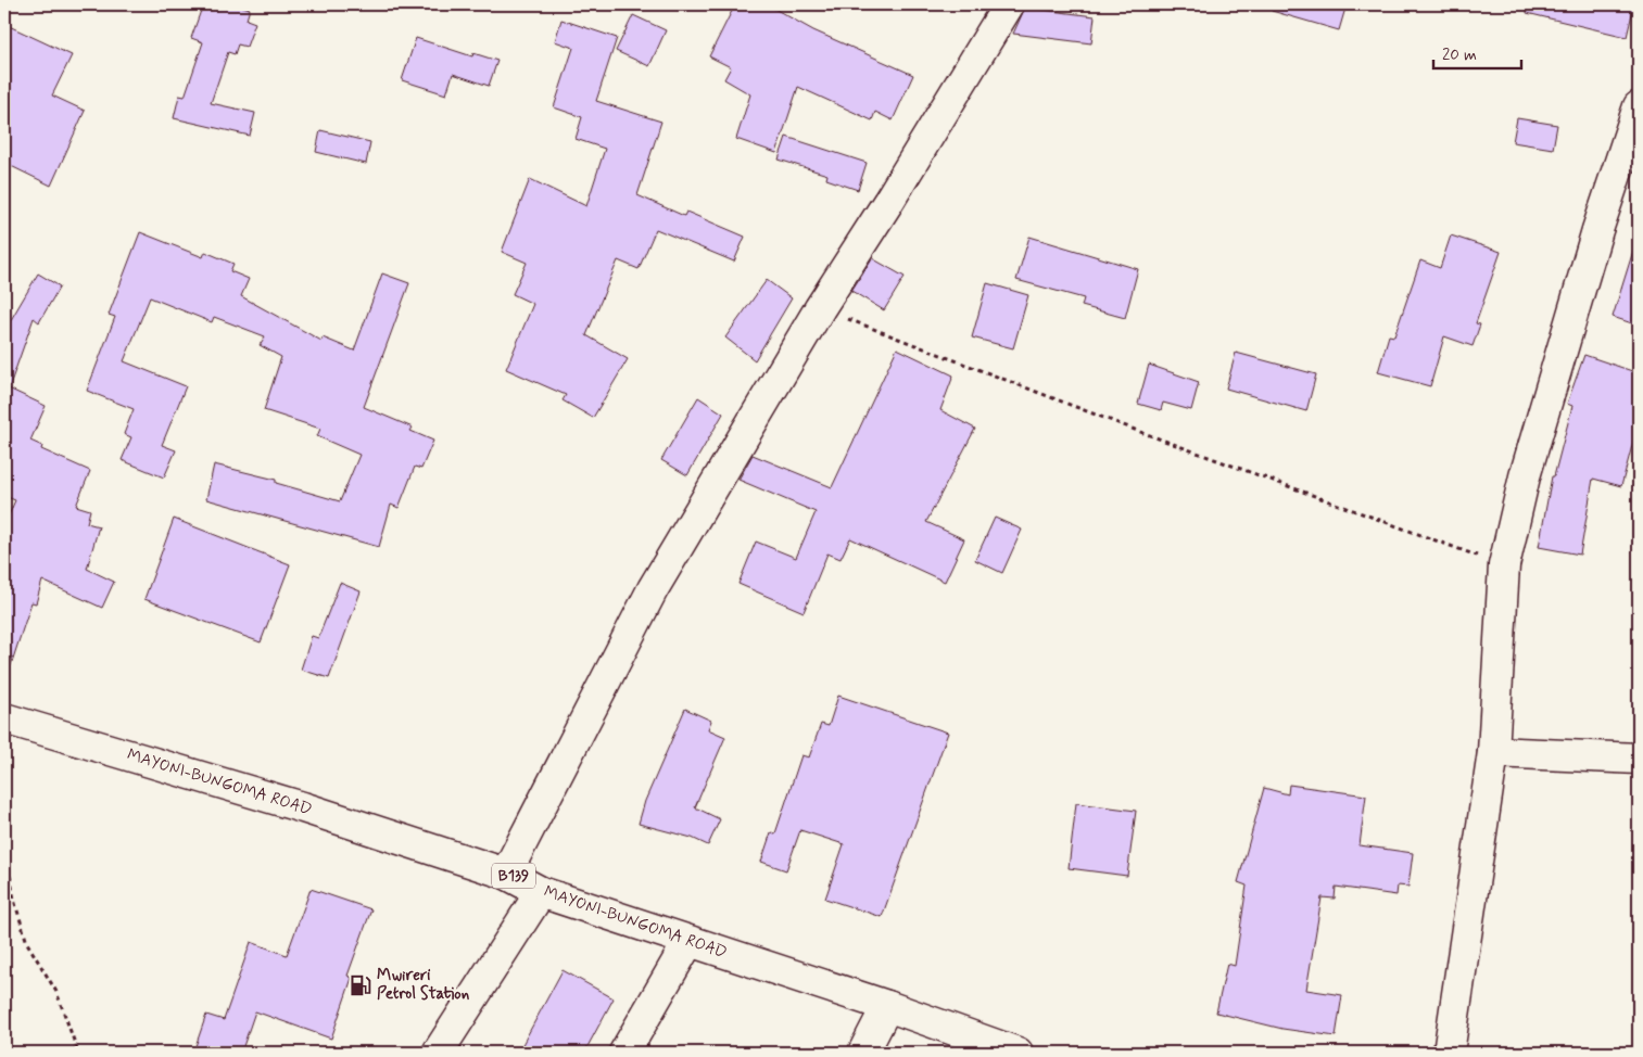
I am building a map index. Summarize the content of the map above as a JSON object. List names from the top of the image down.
{
  "streets": {
    "street": ["MAYONI-BUNGOMA ROAD", "B139"]
  },
  "places": {
    "fuel station": ["Mwireri Petrol Station"]
  },
  "scale_bar": "20 m"
}
